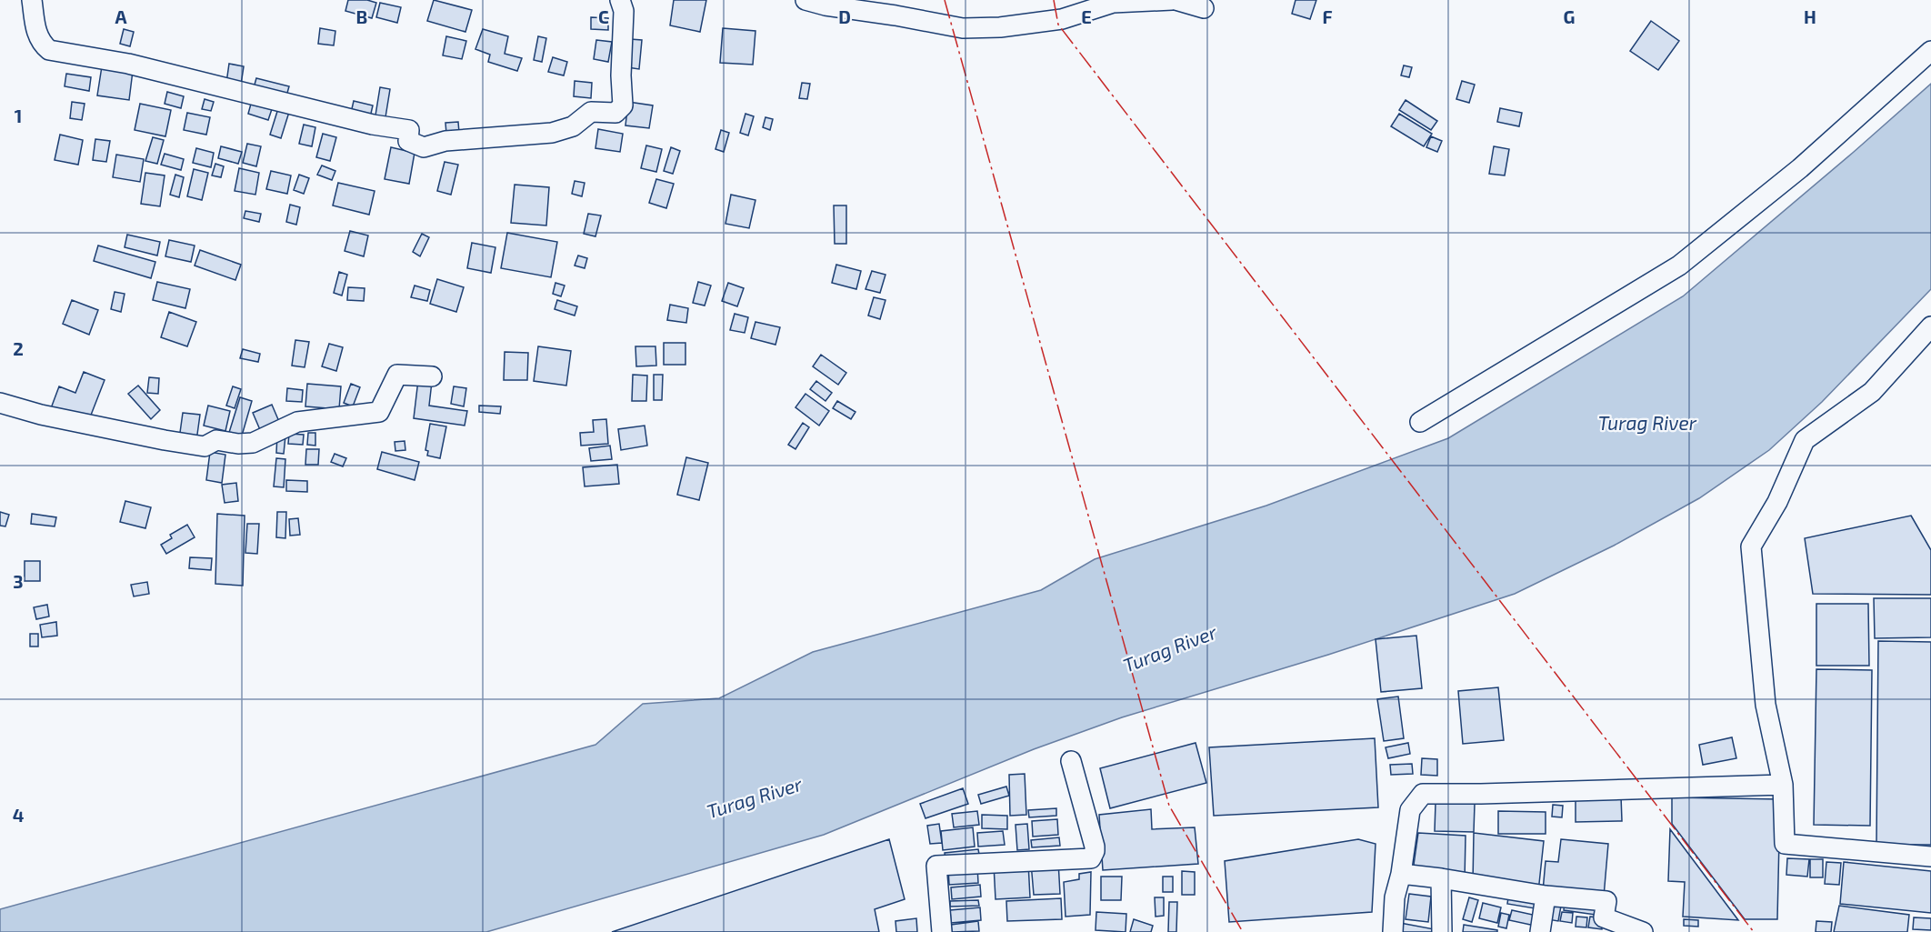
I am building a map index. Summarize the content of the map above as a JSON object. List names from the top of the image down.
{
  "water": ["Turag River"],
  "grid": {
    "columns": [
      "A",
      "B",
      "C",
      "D",
      "E",
      "F",
      "G",
      "H"
    ],
    "rows": [
      "1",
      "2",
      "3",
      "4"
    ]
  }
}
